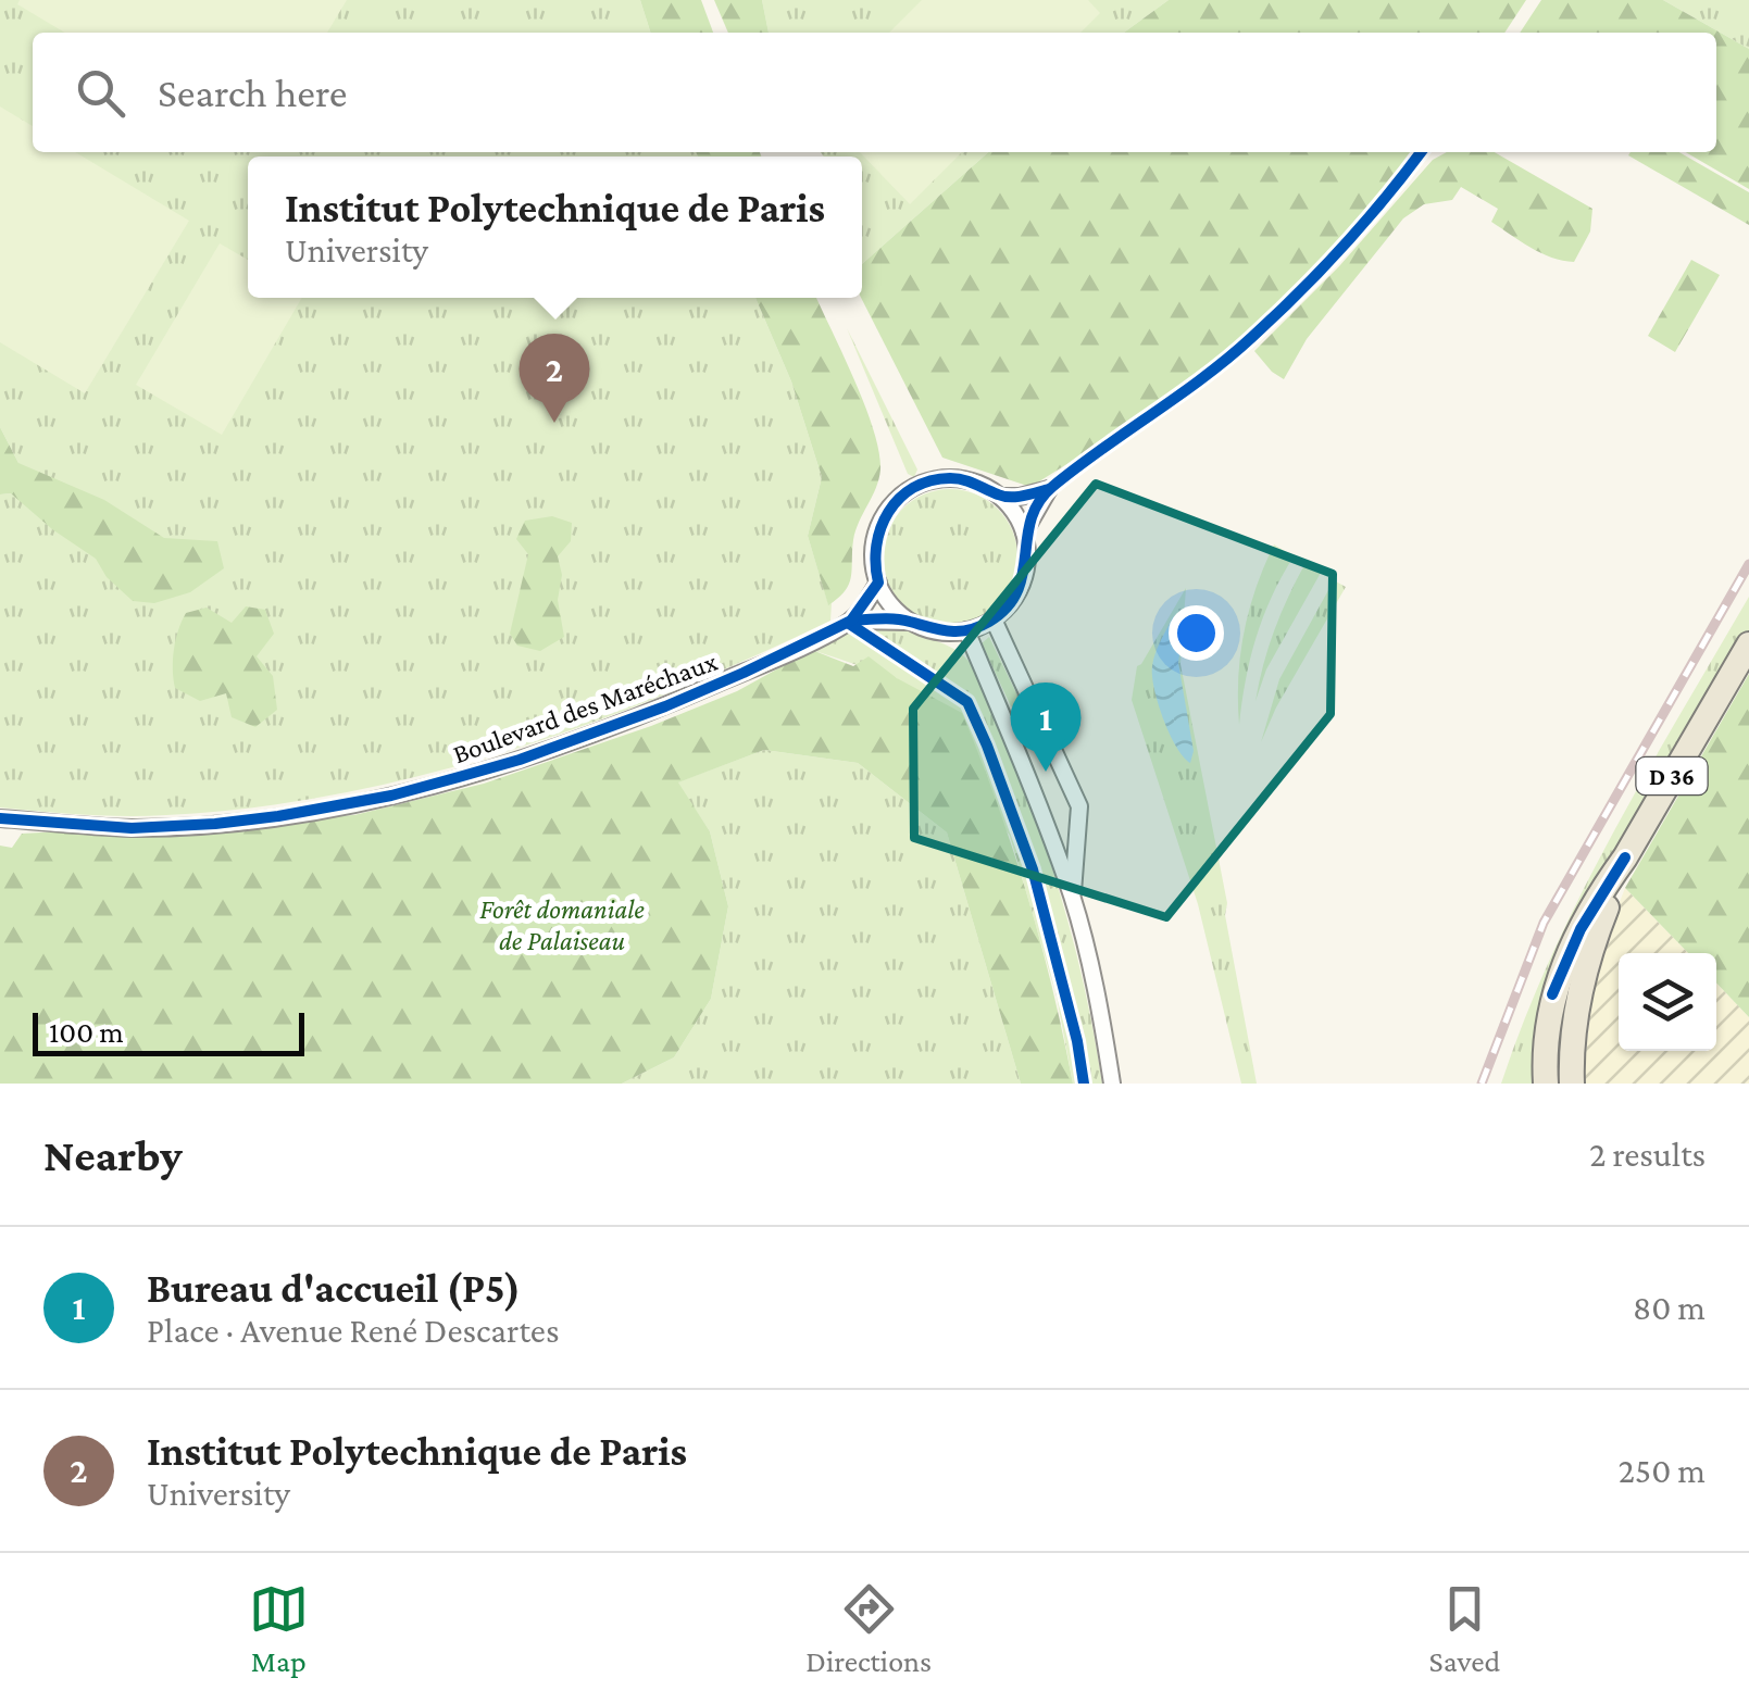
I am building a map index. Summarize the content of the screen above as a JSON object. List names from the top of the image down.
{
  "streets": {
    "main road": ["D 36"],
    "street": ["Boulevard des Maréchaux"]
  },
  "parks": ["Forêt domaniale de Palaiseau"],
  "scale_bar": "100 m",
  "page": {
    "search": "Search here",
    "popup": ["Institut Polytechnique de Paris", "University"],
    "pins": ["2", "1"],
    "scale": "100 m",
    "heading": ["Nearby", "2 results"],
    "list": [
      {
        "mark": "1",
        "name": "Bureau d'accueil (P5)",
        "note": "Place · Avenue René Descartes",
        "value": "80 m"
      },
      {
        "mark": "2",
        "name": "Institut Polytechnique de Paris",
        "note": "University",
        "value": "250 m"
      }
    ],
    "nav": ["Map", "Directions", "Saved"]
  }
}
